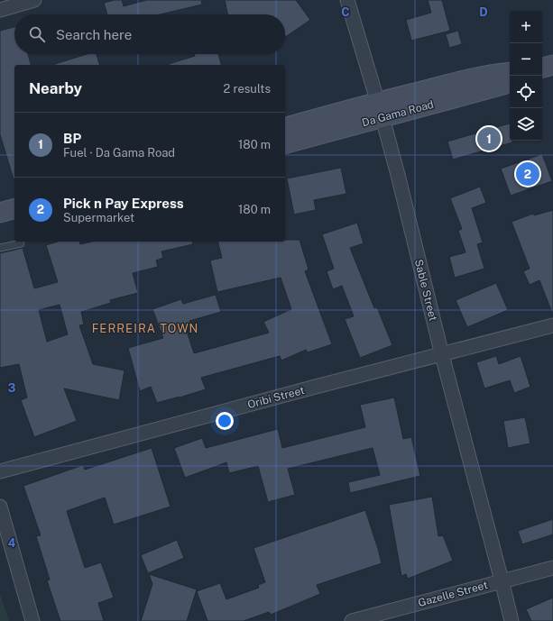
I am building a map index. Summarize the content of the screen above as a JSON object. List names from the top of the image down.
{
  "streets": {
    "street": [
      "Da Gama Road",
      "Sable Street",
      "Oribi Street",
      "Gazelle Street"
    ]
  },
  "crossings": [
    ["Da Gama Road", "Sable Street"],
    ["Sable Street", "Oribi Street"],
    ["Sable Street", "Gazelle Street"]
  ],
  "districts": ["FERREIRA TOWN"],
  "page": {
    "map_buttons": ["+", "−"],
    "search": "Search here",
    "heading": ["Nearby", "2 results"],
    "list": [
      {
        "mark": "1",
        "name": "BP",
        "note": "Fuel · Da Gama Road",
        "value": "180 m"
      },
      {
        "mark": "2",
        "name": "Pick n Pay Express",
        "note": "Supermarket",
        "value": "180 m"
      }
    ],
    "pins": ["1", "2"]
  },
  "grid": {
    "columns": ["C", "D"],
    "rows": ["3", "4"]
  }
}
